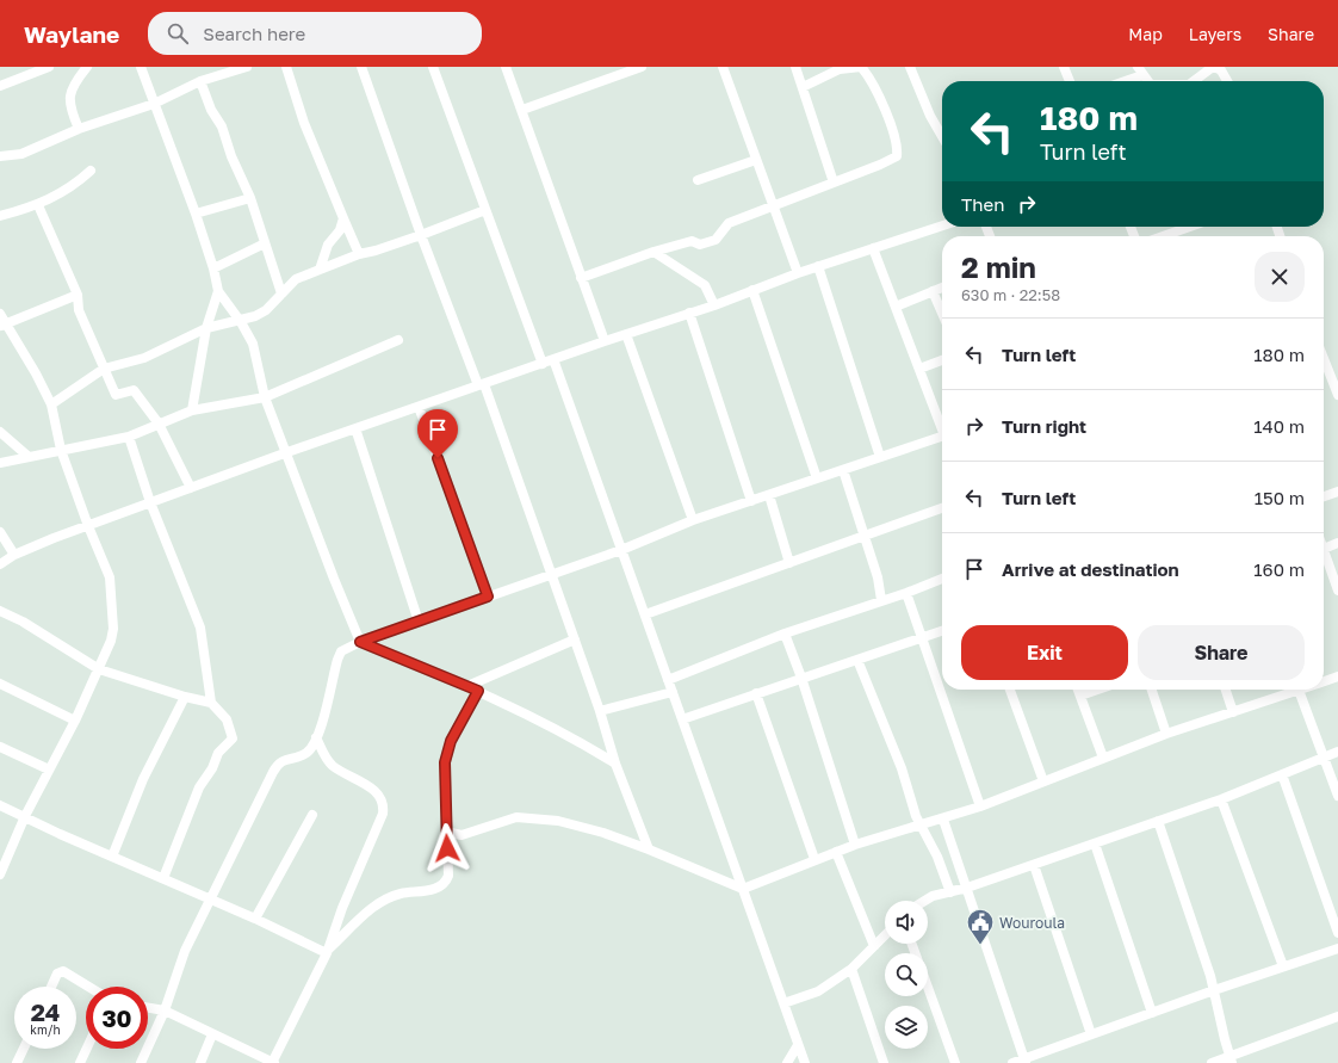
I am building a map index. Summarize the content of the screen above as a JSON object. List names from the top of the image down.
{
  "places": {
    "public building": ["Wouroula"]
  },
  "page": {
    "header": "Waylane",
    "search": "Search here",
    "nav": ["Map", "Layers", "Share"],
    "turn": ["180 m", "Turn left"],
    "then": "Then",
    "heading": ["2 min", "630 m · 22:58"],
    "list": [
      {
        "name": "Turn left",
        "value": "180 m"
      },
      {
        "name": "Turn right",
        "value": "140 m"
      },
      {
        "name": "Turn left",
        "value": "150 m"
      },
      {
        "name": "Arrive at destination",
        "value": "160 m"
      }
    ],
    "buttons": ["Exit", "Share"],
    "speed": "24 km/h",
    "limit": "30"
  }
}
